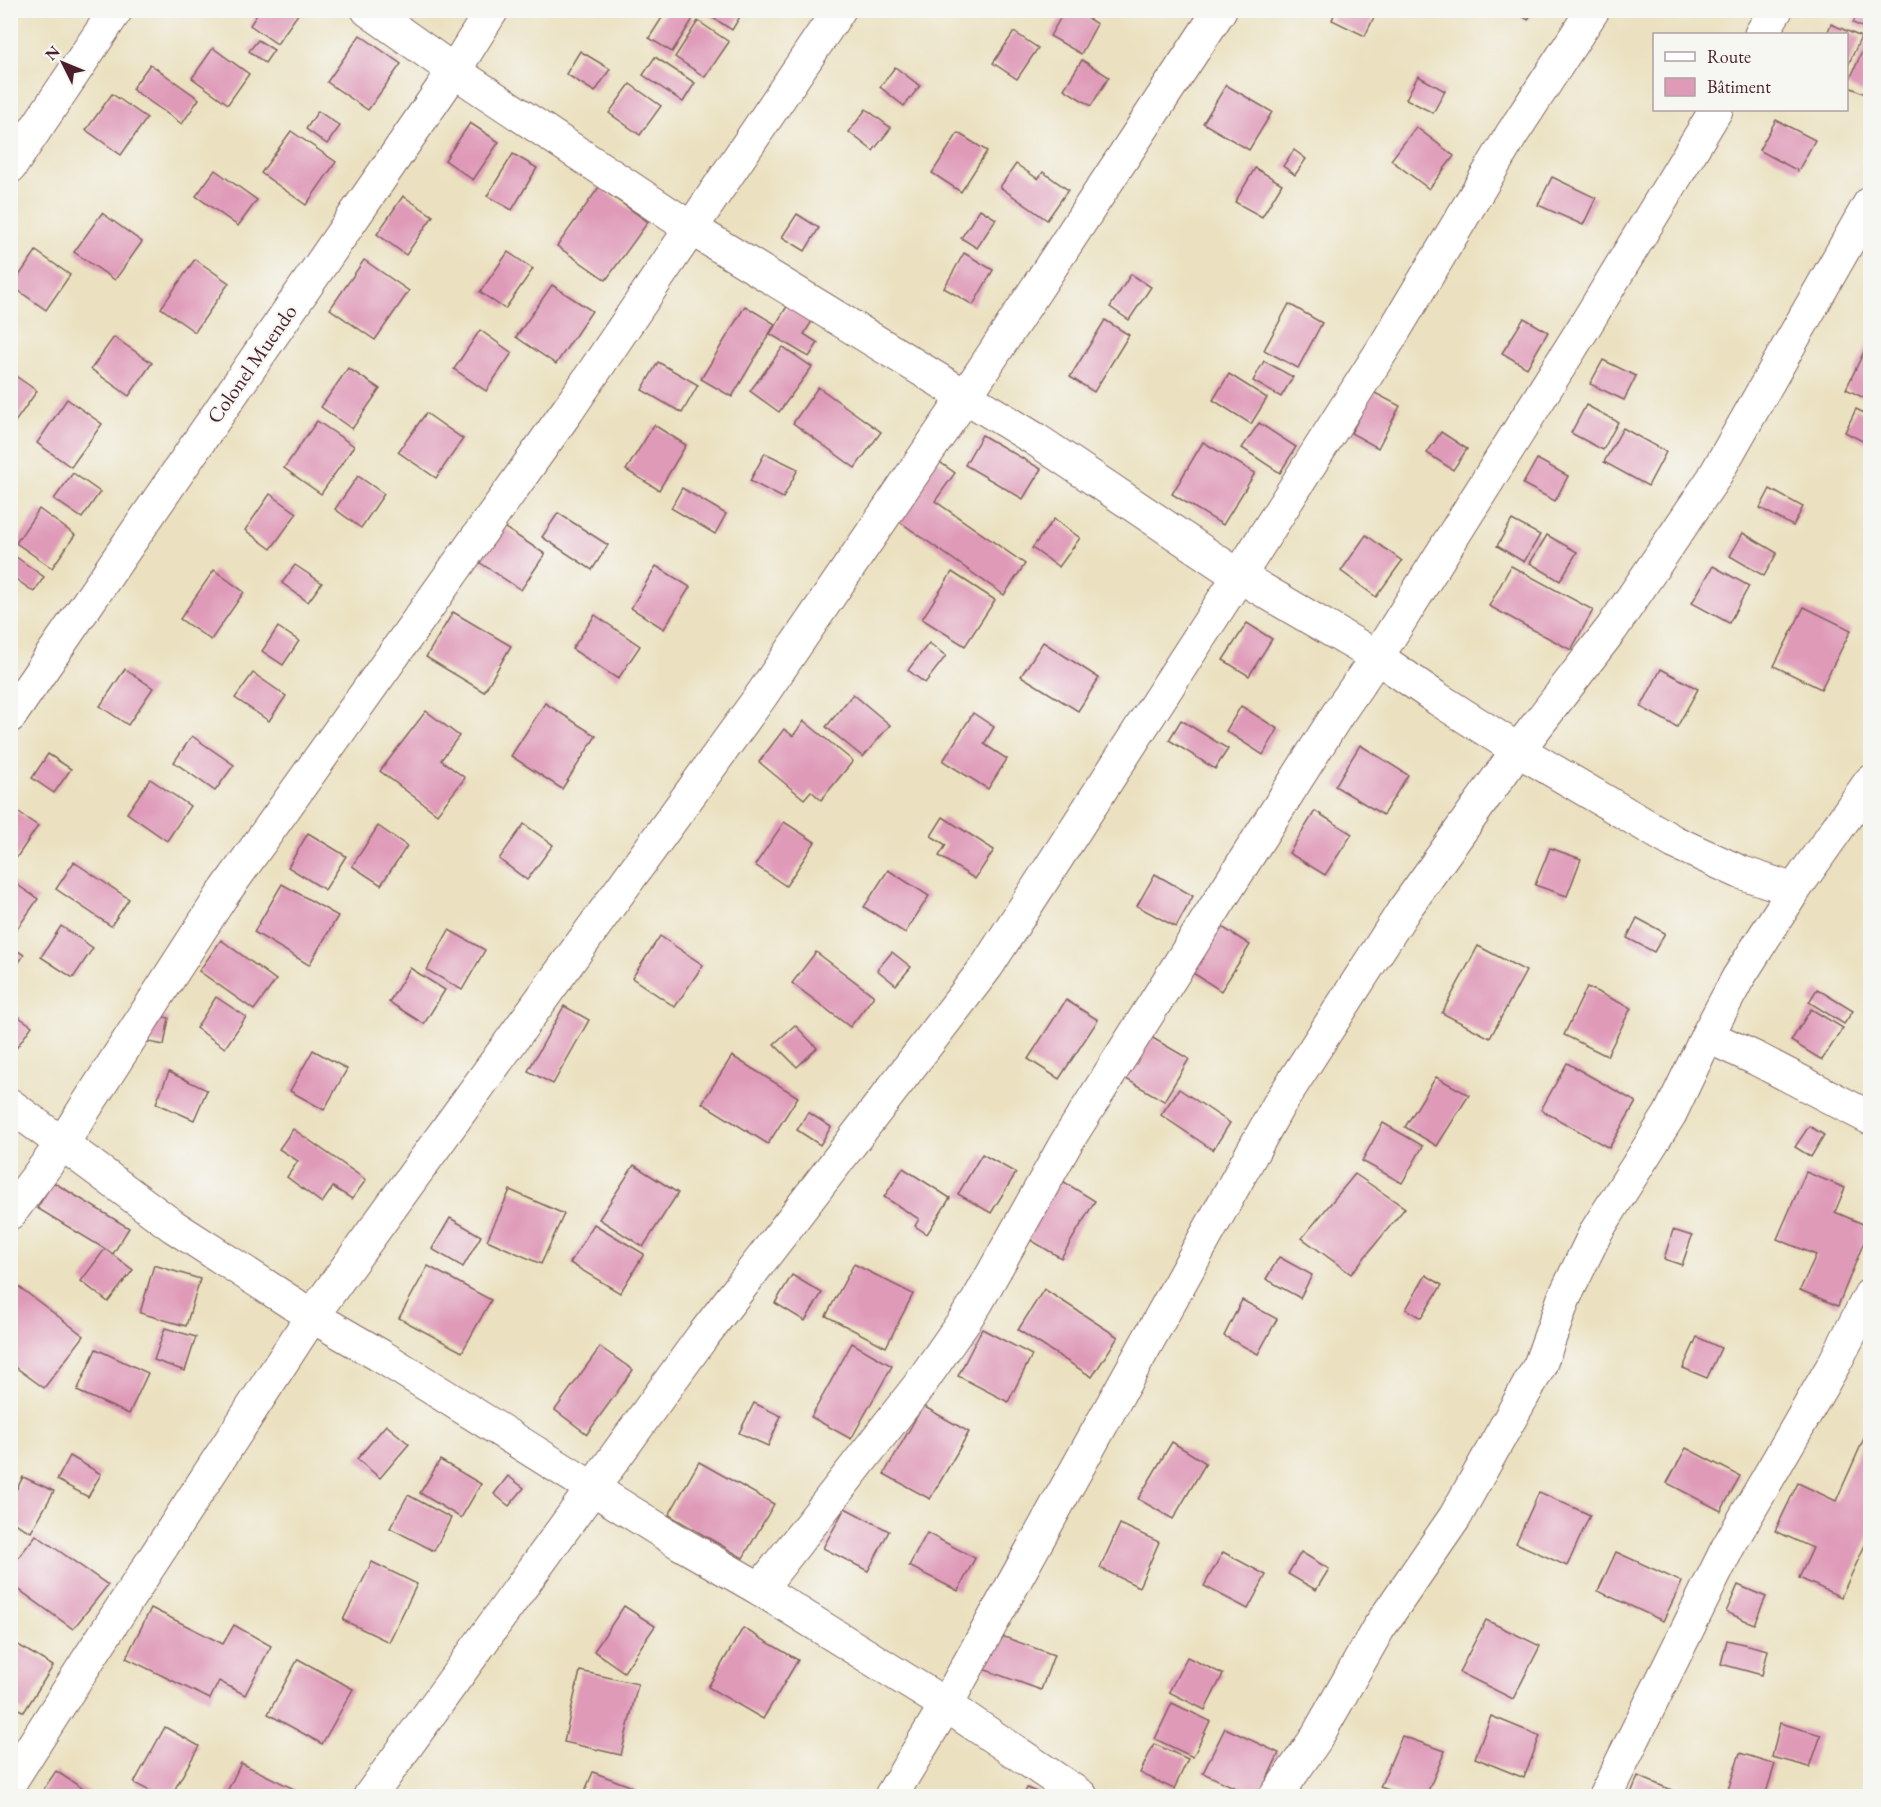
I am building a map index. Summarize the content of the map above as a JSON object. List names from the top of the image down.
{
  "streets": {
    "street": ["Colonel Muendo"]
  },
  "legend": ["Route", "Bâtiment"],
  "north": "top left"
}
